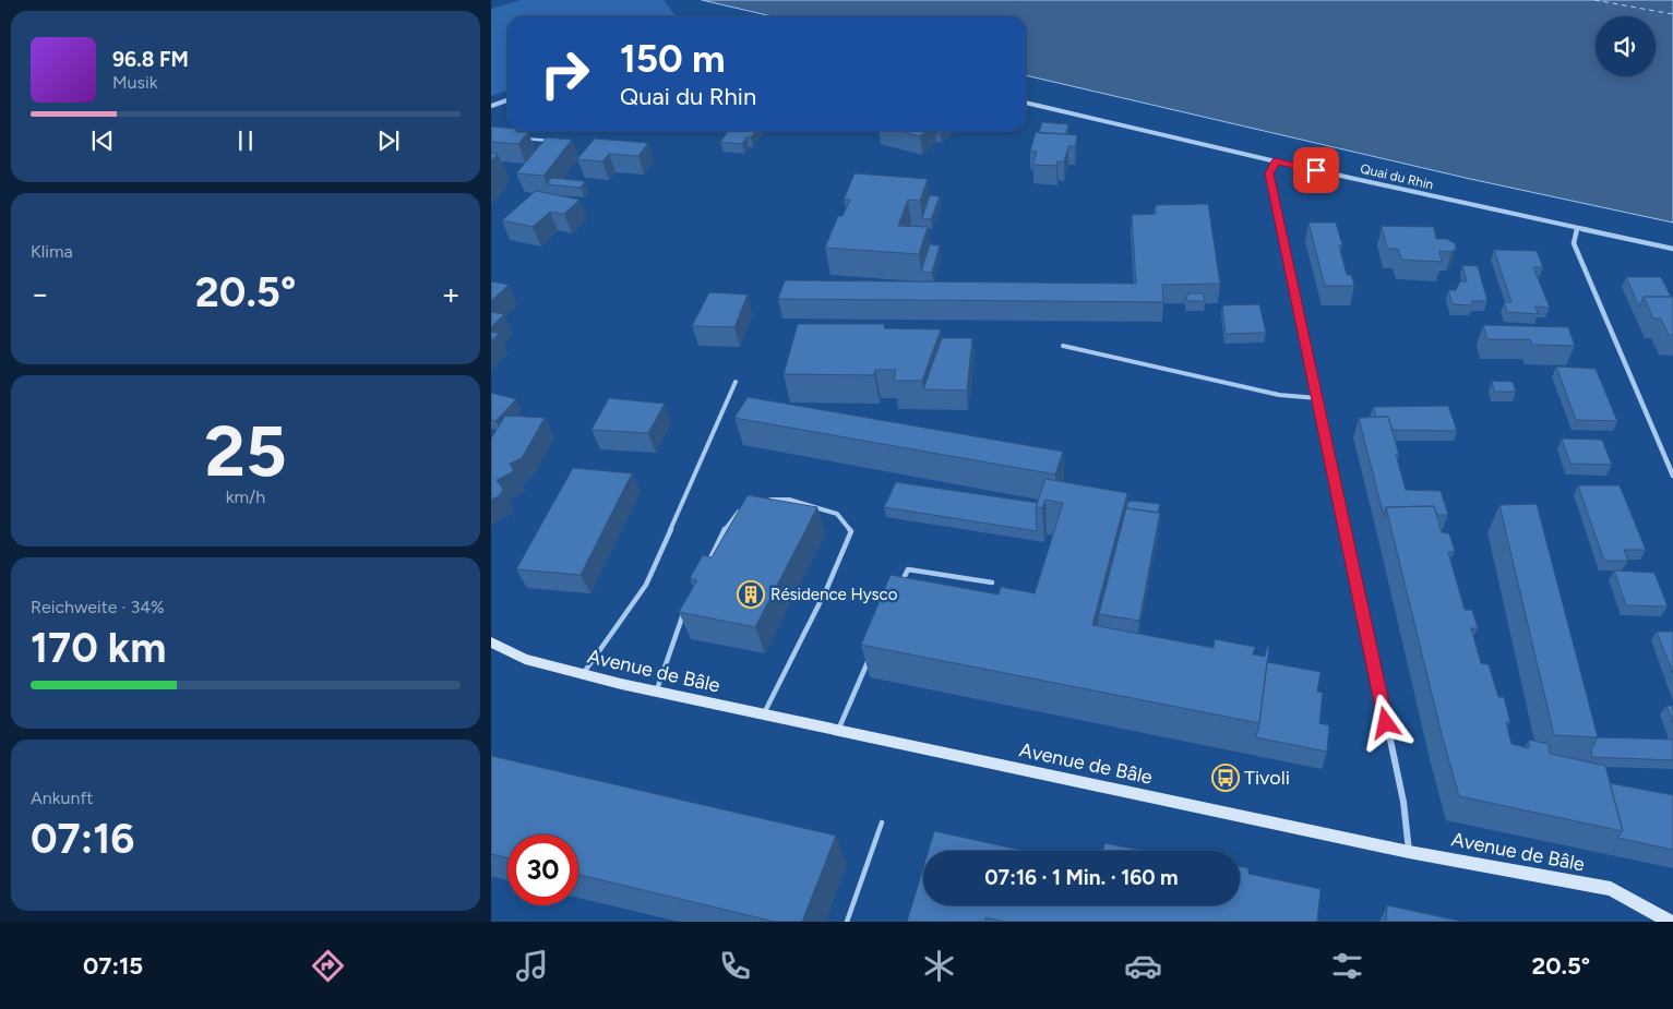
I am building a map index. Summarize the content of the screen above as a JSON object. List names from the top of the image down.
{
  "streets": {
    "street": ["Quai du Rhin", "Avenue de Bâle"]
  },
  "places": {
    "building": ["Résidence Hysco"],
    "bus stop": ["Tivoli"]
  },
  "page": {
    "turn": ["150 m", "Quai du Rhin"],
    "song": ["96.8 FM", "Musik"],
    "tile": [
      "Klima",
      ["25", "km/h"],
      ["Reichweite · 34%", "170 km"],
      ["Ankunft", "07:16"]
    ],
    "heat": ["−", "20.5°", "+"],
    "limit": "30",
    "trip": "07:16 · 1 Min. · 160 m",
    "tabs": ["07:15", "20.5°"]
  }
}
